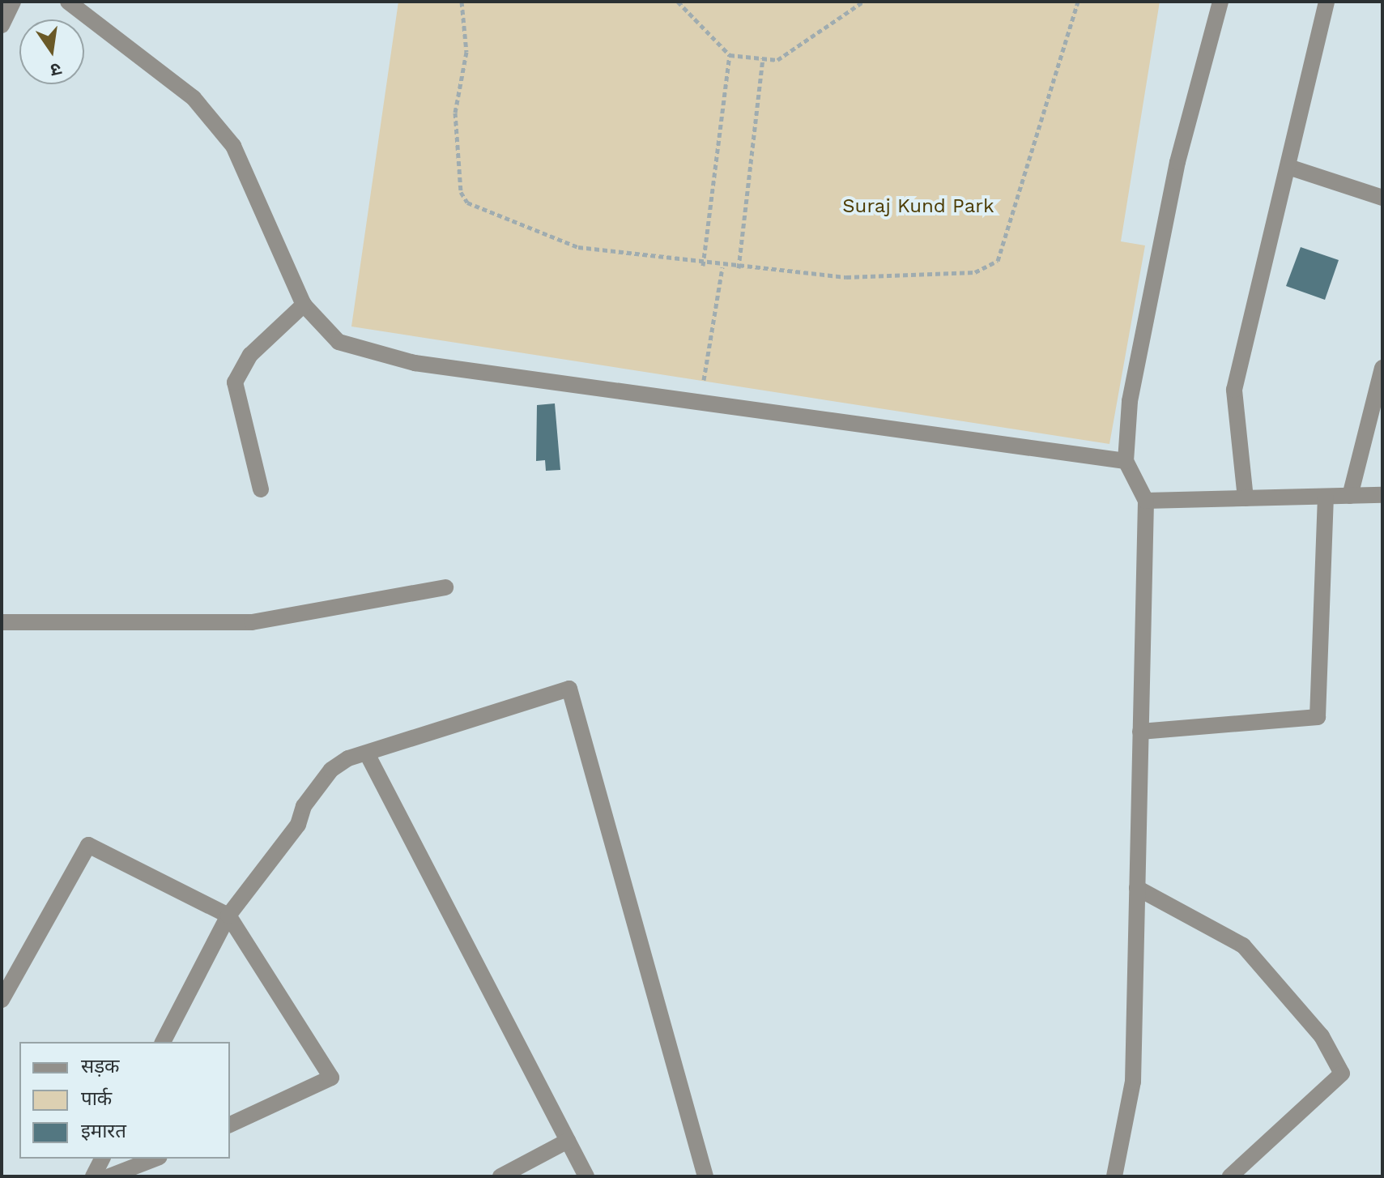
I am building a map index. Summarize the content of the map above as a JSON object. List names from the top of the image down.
{
  "parks": ["Suraj Kund Park"],
  "legend": ["सड़क", "पार्क", "इमारत"],
  "north": "bottom"
}
